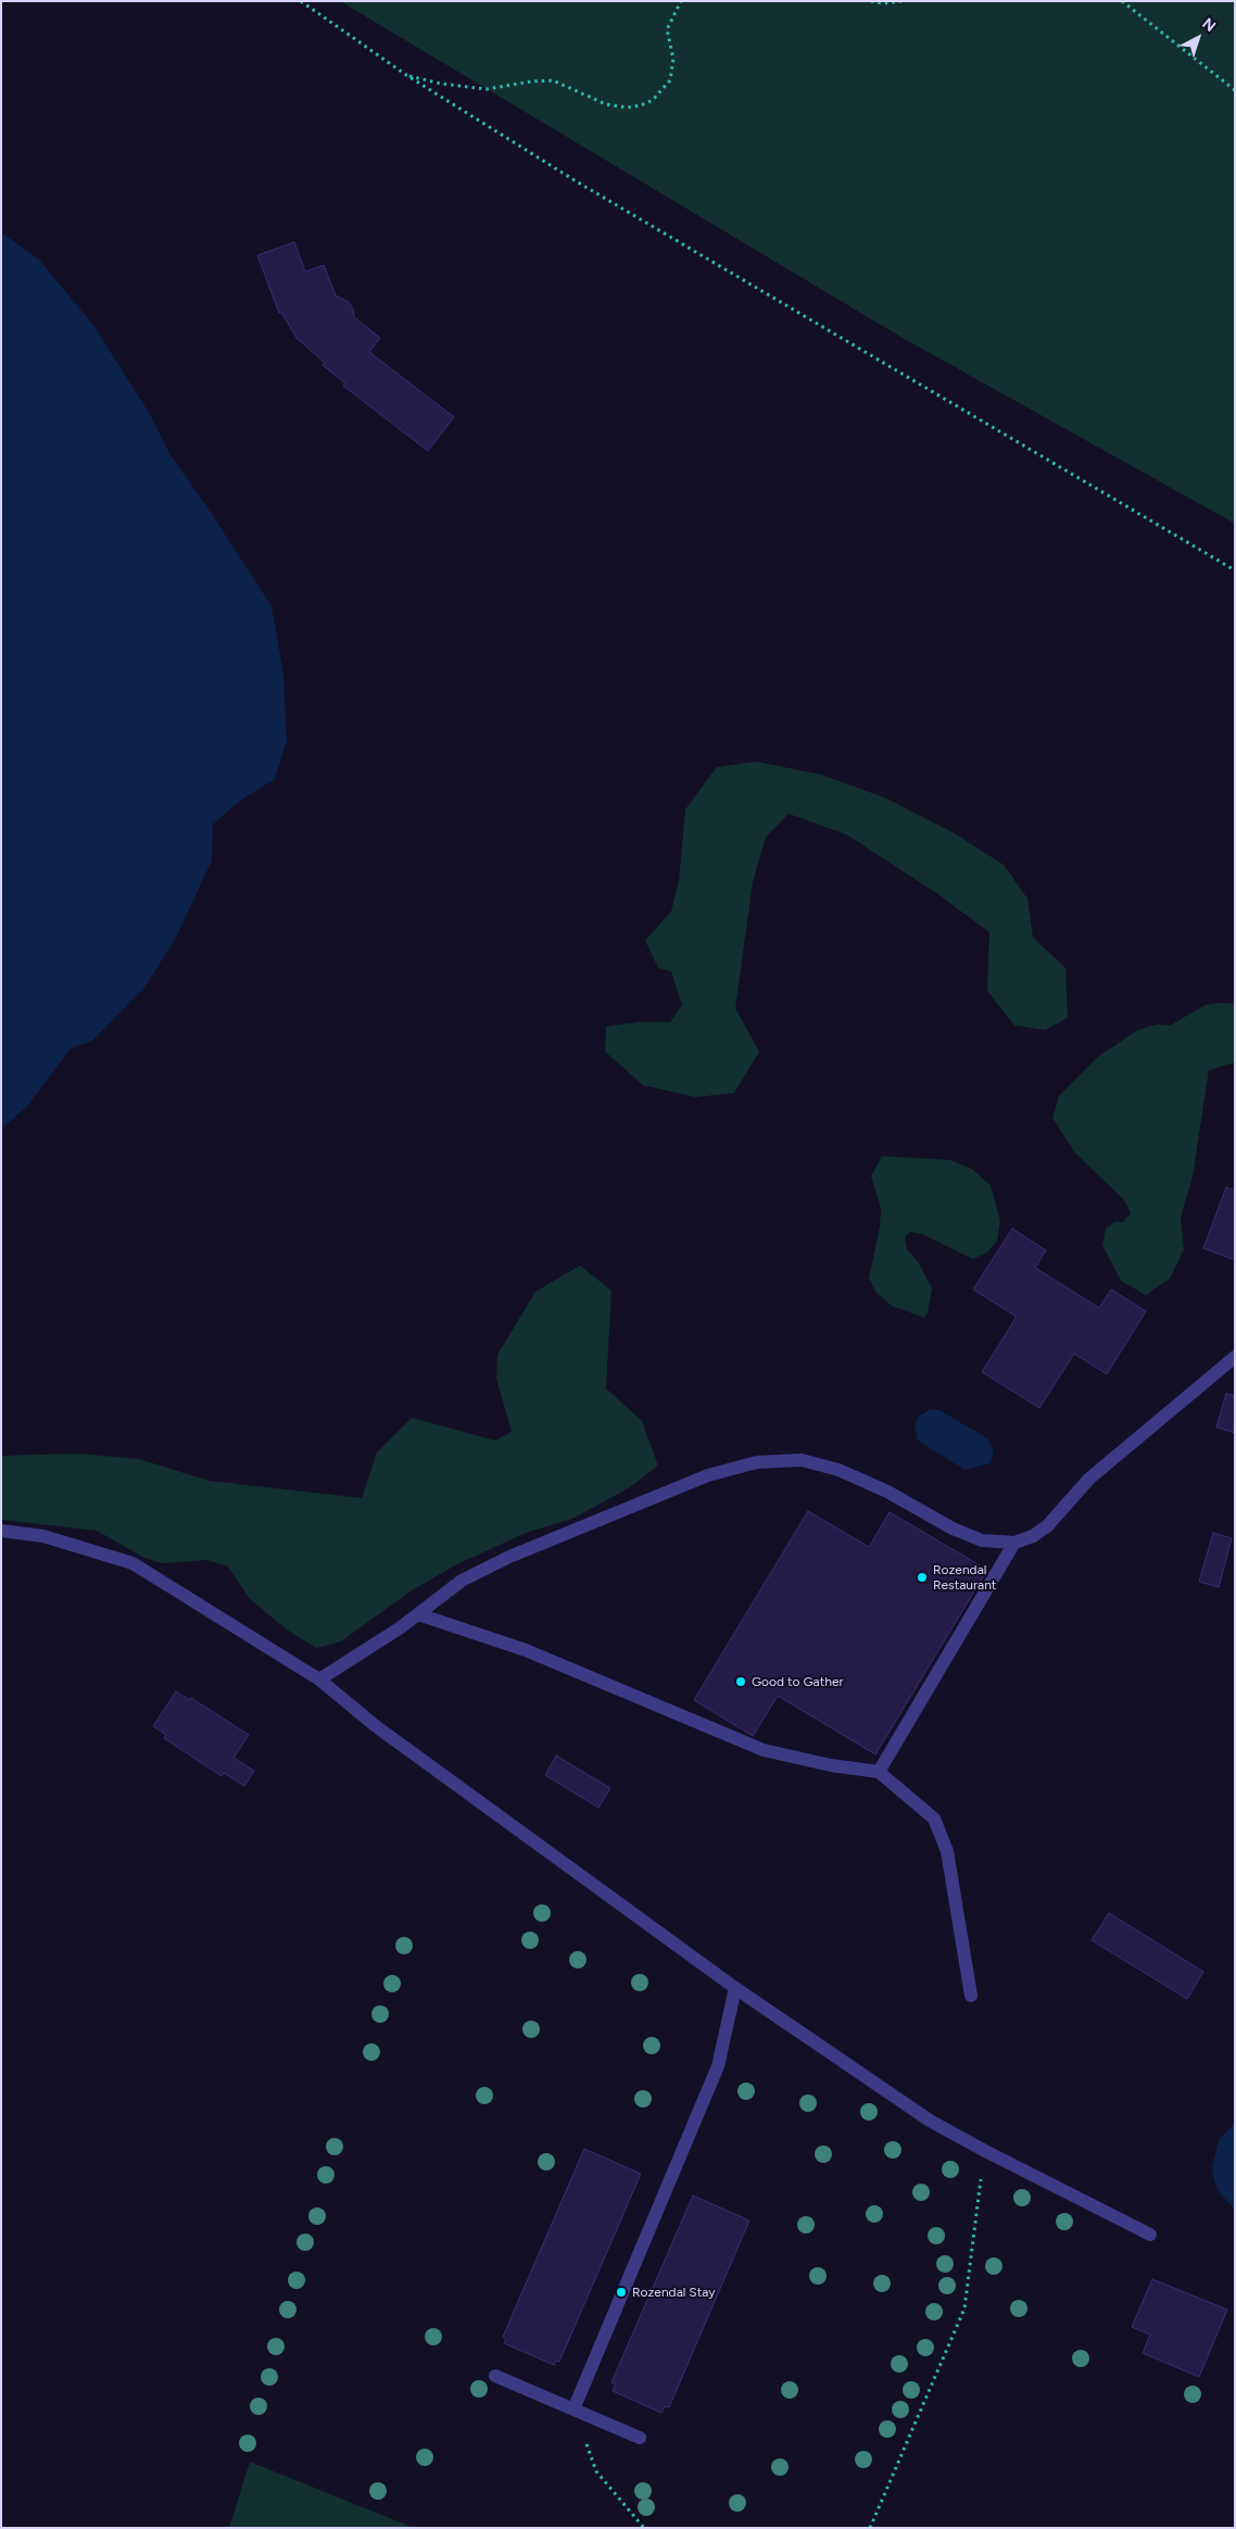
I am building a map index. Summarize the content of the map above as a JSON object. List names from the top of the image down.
{
  "places": ["Rozendal Restaurant", "Good to Gather", "Rozendal Stay"],
  "north": "top right"
}
